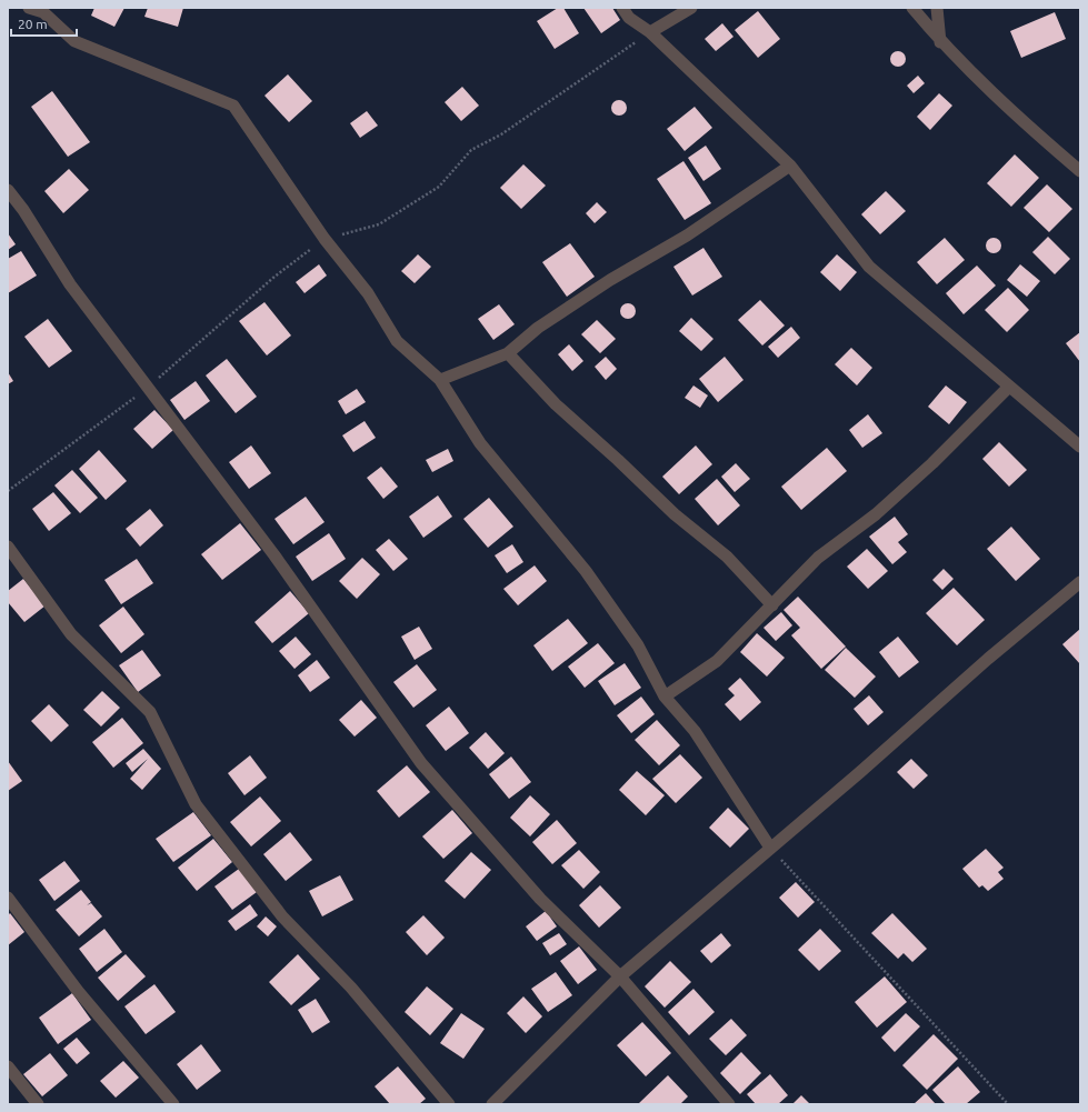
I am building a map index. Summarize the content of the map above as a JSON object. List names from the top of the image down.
{
  "scale_bar": "20 m"
}
